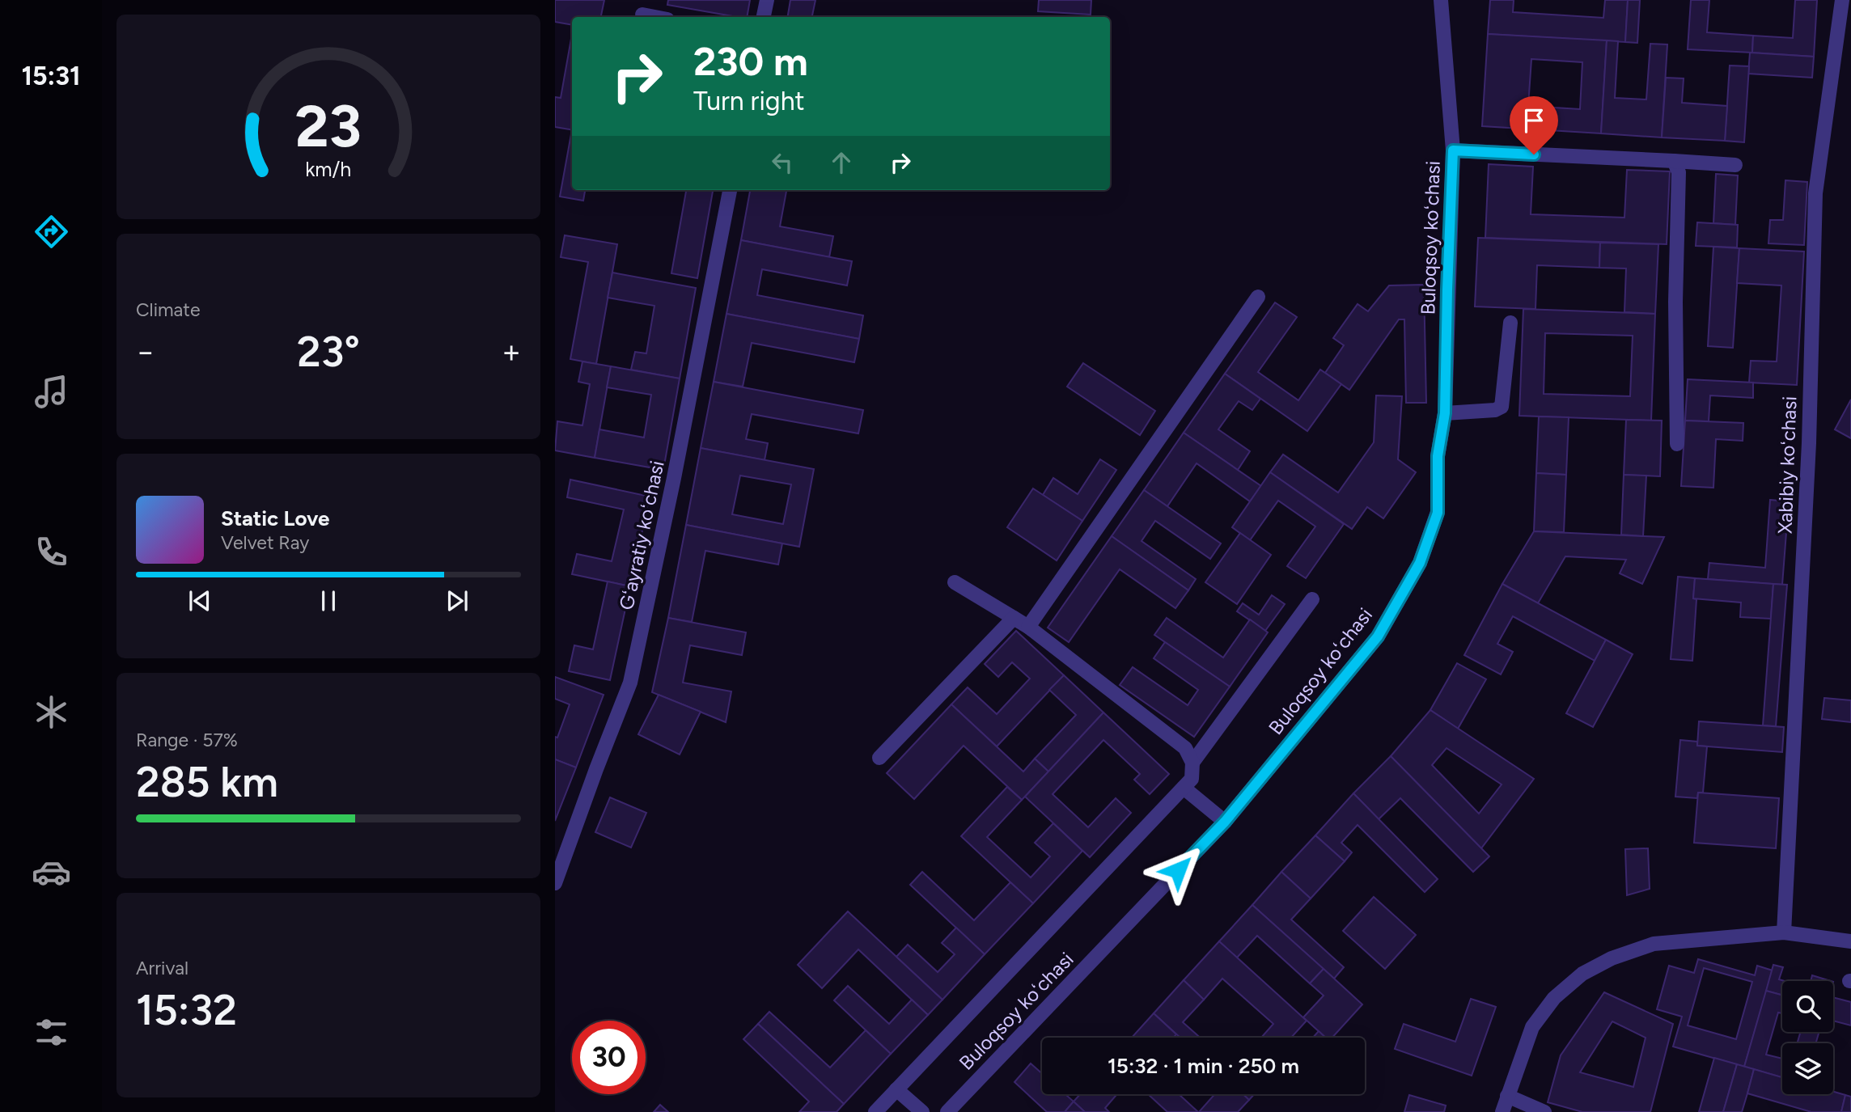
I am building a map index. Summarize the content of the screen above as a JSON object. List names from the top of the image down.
{
  "streets": {
    "street": ["Buloqsoy koʻchasi", "Xabibiy koʻchasi", "Gʻayratiy koʻchasi"]
  },
  "page": {
    "tabs": "15:31",
    "turn": ["230 m", "Turn right"],
    "tile": [
      "Climate",
      ["Range · 57%", "285 km"],
      ["Arrival", "15:32"]
    ],
    "heat": ["−", "23°", "+"],
    "song": ["Static Love", "Velvet Ray"],
    "limit": "30",
    "trip": "15:32 · 1 min · 250 m",
    "gauge": ["23", "km/h"]
  }
}
